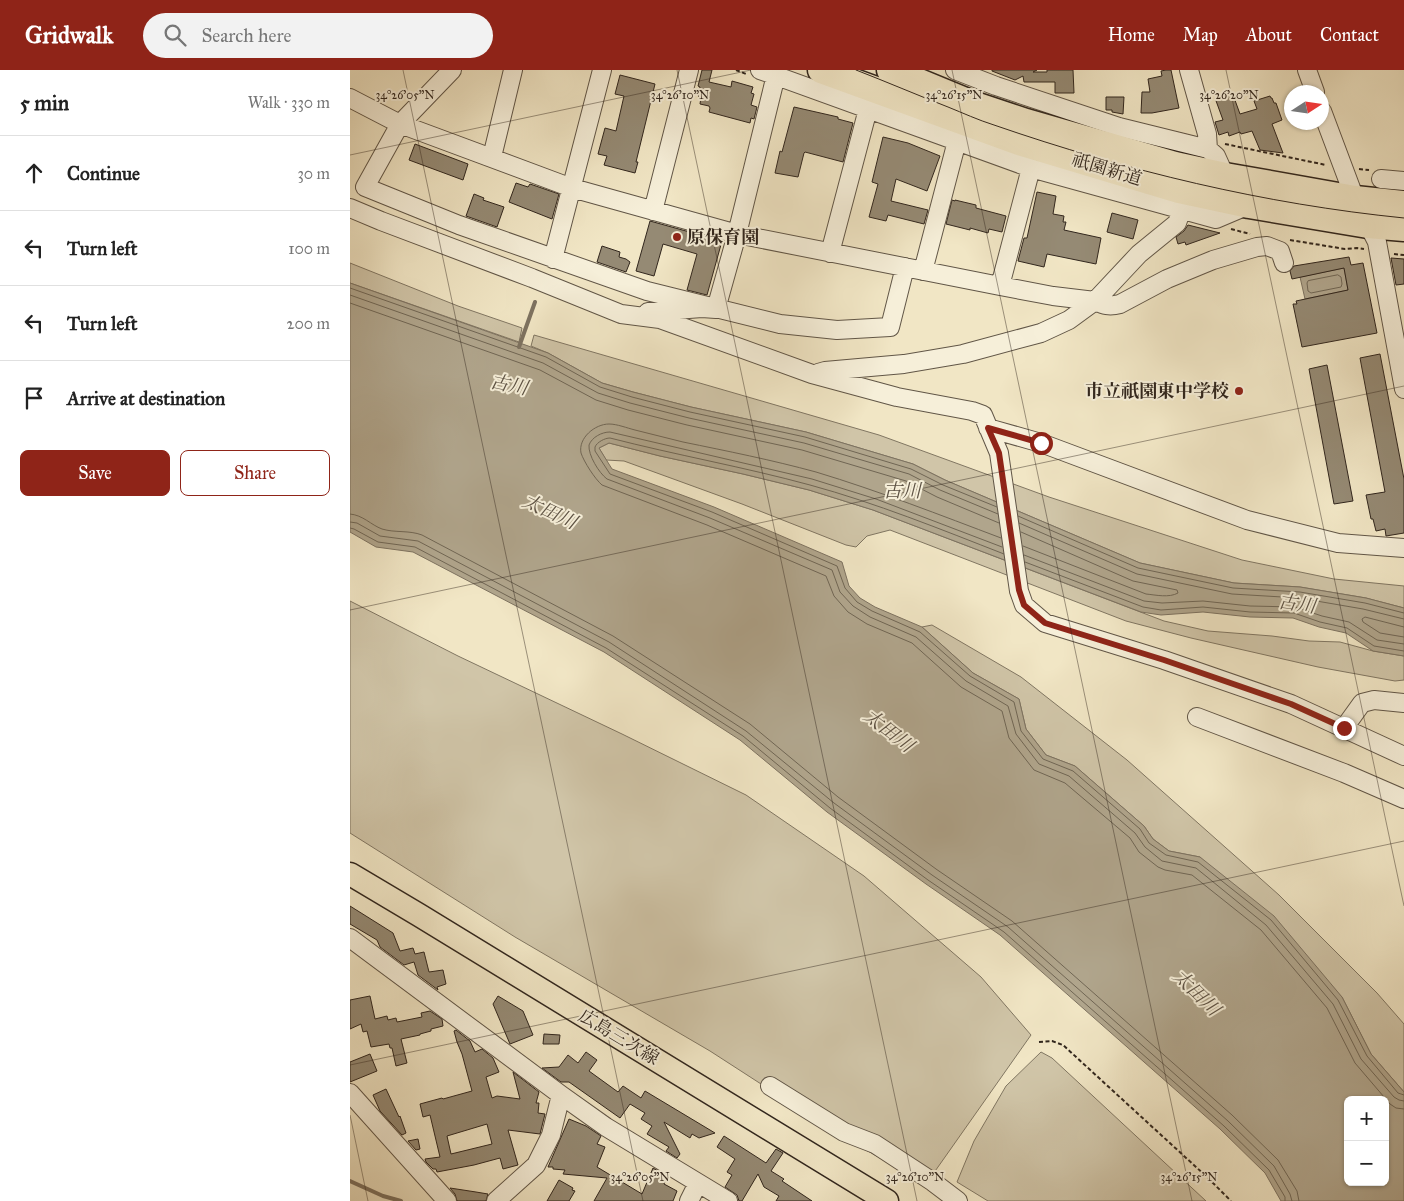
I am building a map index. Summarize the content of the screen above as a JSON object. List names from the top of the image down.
{
  "streets": {
    "highway": ["祇園新道"],
    "main road": ["広島三次線"]
  },
  "water": ["古川", "太田川"],
  "places": ["原保育園", "市立祇園東中学校"],
  "north": "right",
  "page": {
    "header": "Gridwalk",
    "search": "Search here",
    "nav": [
      "Home",
      "Map",
      "About",
      "Contact"
    ],
    "heading": ["5 min", "Walk · 330 m"],
    "list": [
      ["Continue", "30 m"],
      ["Turn left", "100 m"],
      ["Turn left", "200 m"],
      "Arrive at destination"
    ],
    "buttons": ["Save", "Share"],
    "map_buttons": ["+", "−"]
  },
  "coordinates": [
    "34°26'05\"N",
    "34°26'10\"N",
    "34°26'15\"N",
    "34°26'20\"N"
  ]
}
